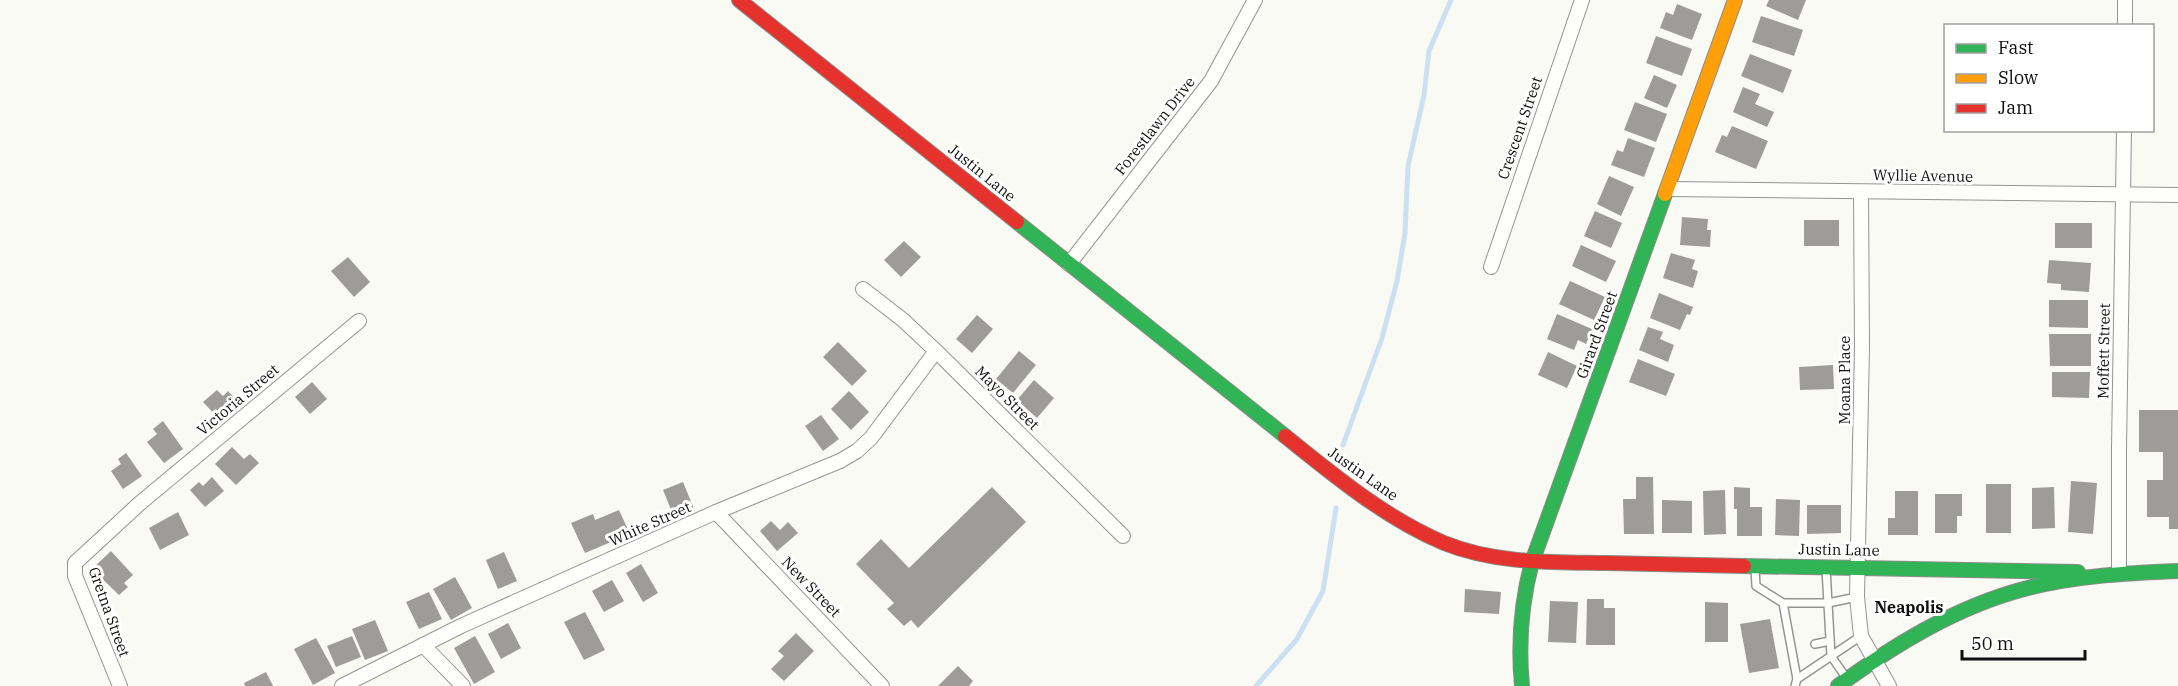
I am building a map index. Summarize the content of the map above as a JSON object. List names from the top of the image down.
{
  "streets": {
    "main road": ["Justin Lane", "Girard Street"],
    "street": [
      "Forestlawn Drive",
      "Crescent Street",
      "Wyllie Avenue",
      "Moffett Street",
      "Moana Place",
      "Mayo Street",
      "Victoria Street",
      "White Street",
      "New Street",
      "Gretna Street"
    ]
  },
  "crossings": [
    ["Forestlawn Drive", "Justin Lane"],
    ["Justin Lane", "Girard Street"],
    ["Justin Lane", "Moffett Street"],
    ["Justin Lane", "Moana Place"],
    ["Wyllie Avenue", "Girard Street"],
    ["Wyllie Avenue", "Moffett Street"],
    ["Wyllie Avenue", "Moana Place"],
    ["Mayo Street", "White Street"],
    ["Victoria Street", "Gretna Street"],
    ["White Street", "New Street"]
  ],
  "districts": ["Neapolis"],
  "legend": ["Fast", "Slow", "Jam"],
  "scale_bar": "50 m"
}
